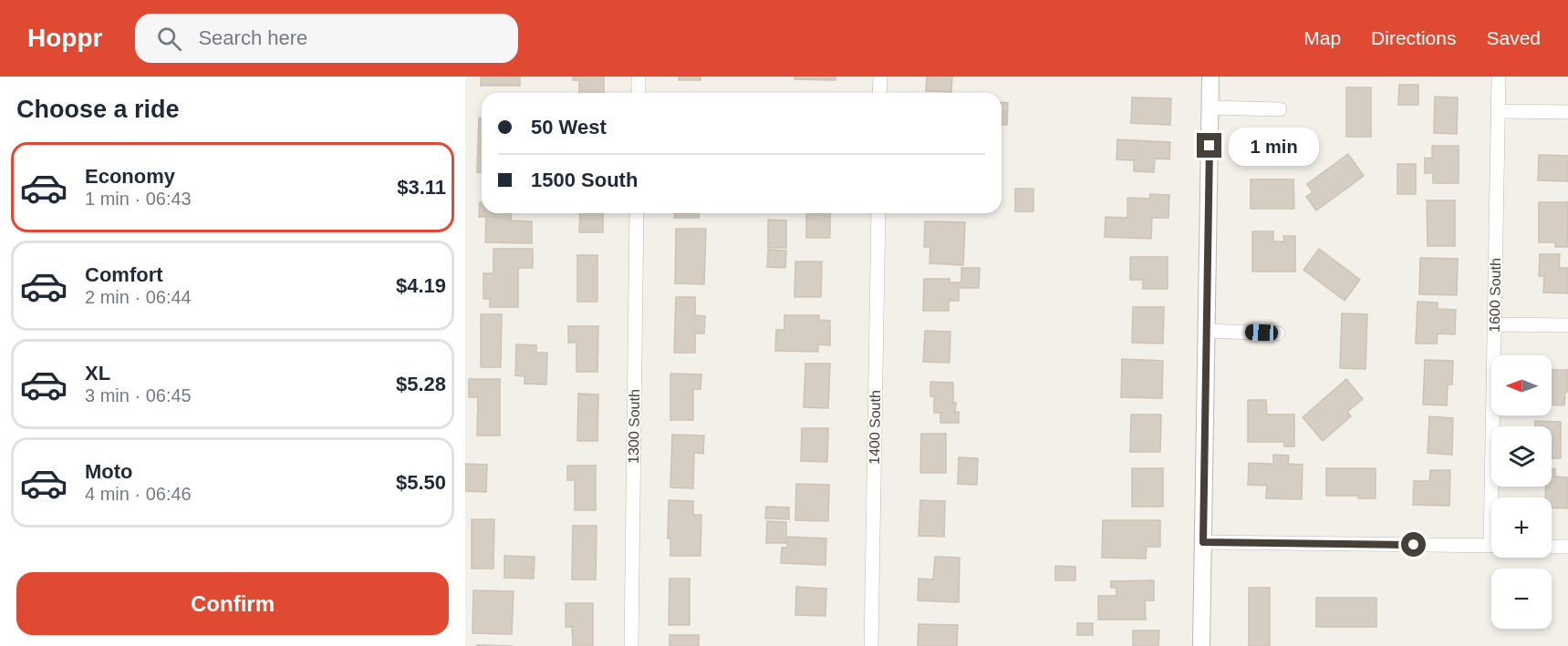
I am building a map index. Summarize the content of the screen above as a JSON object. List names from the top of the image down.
{
  "streets": {
    "street": ["1600 South", "1300 South", "1400 South"]
  },
  "north": "left",
  "page": {
    "header": "Hoppr",
    "search": "Search here",
    "nav": ["Map", "Directions", "Saved"],
    "heading": "Choose a ride",
    "banner": ["50 West", "1500 South"],
    "bubble": "1 min",
    "list": [
      {
        "name": "Economy",
        "note": "1 min · 06:43",
        "value": "$3.11"
      },
      {
        "name": "Comfort",
        "note": "2 min · 06:44",
        "value": "$4.19"
      },
      {
        "name": "XL",
        "note": "3 min · 06:45",
        "value": "$5.28"
      },
      {
        "name": "Moto",
        "note": "4 min · 06:46",
        "value": "$5.50"
      }
    ],
    "map_buttons": ["+", "−"],
    "buttons": "Confirm"
  }
}
